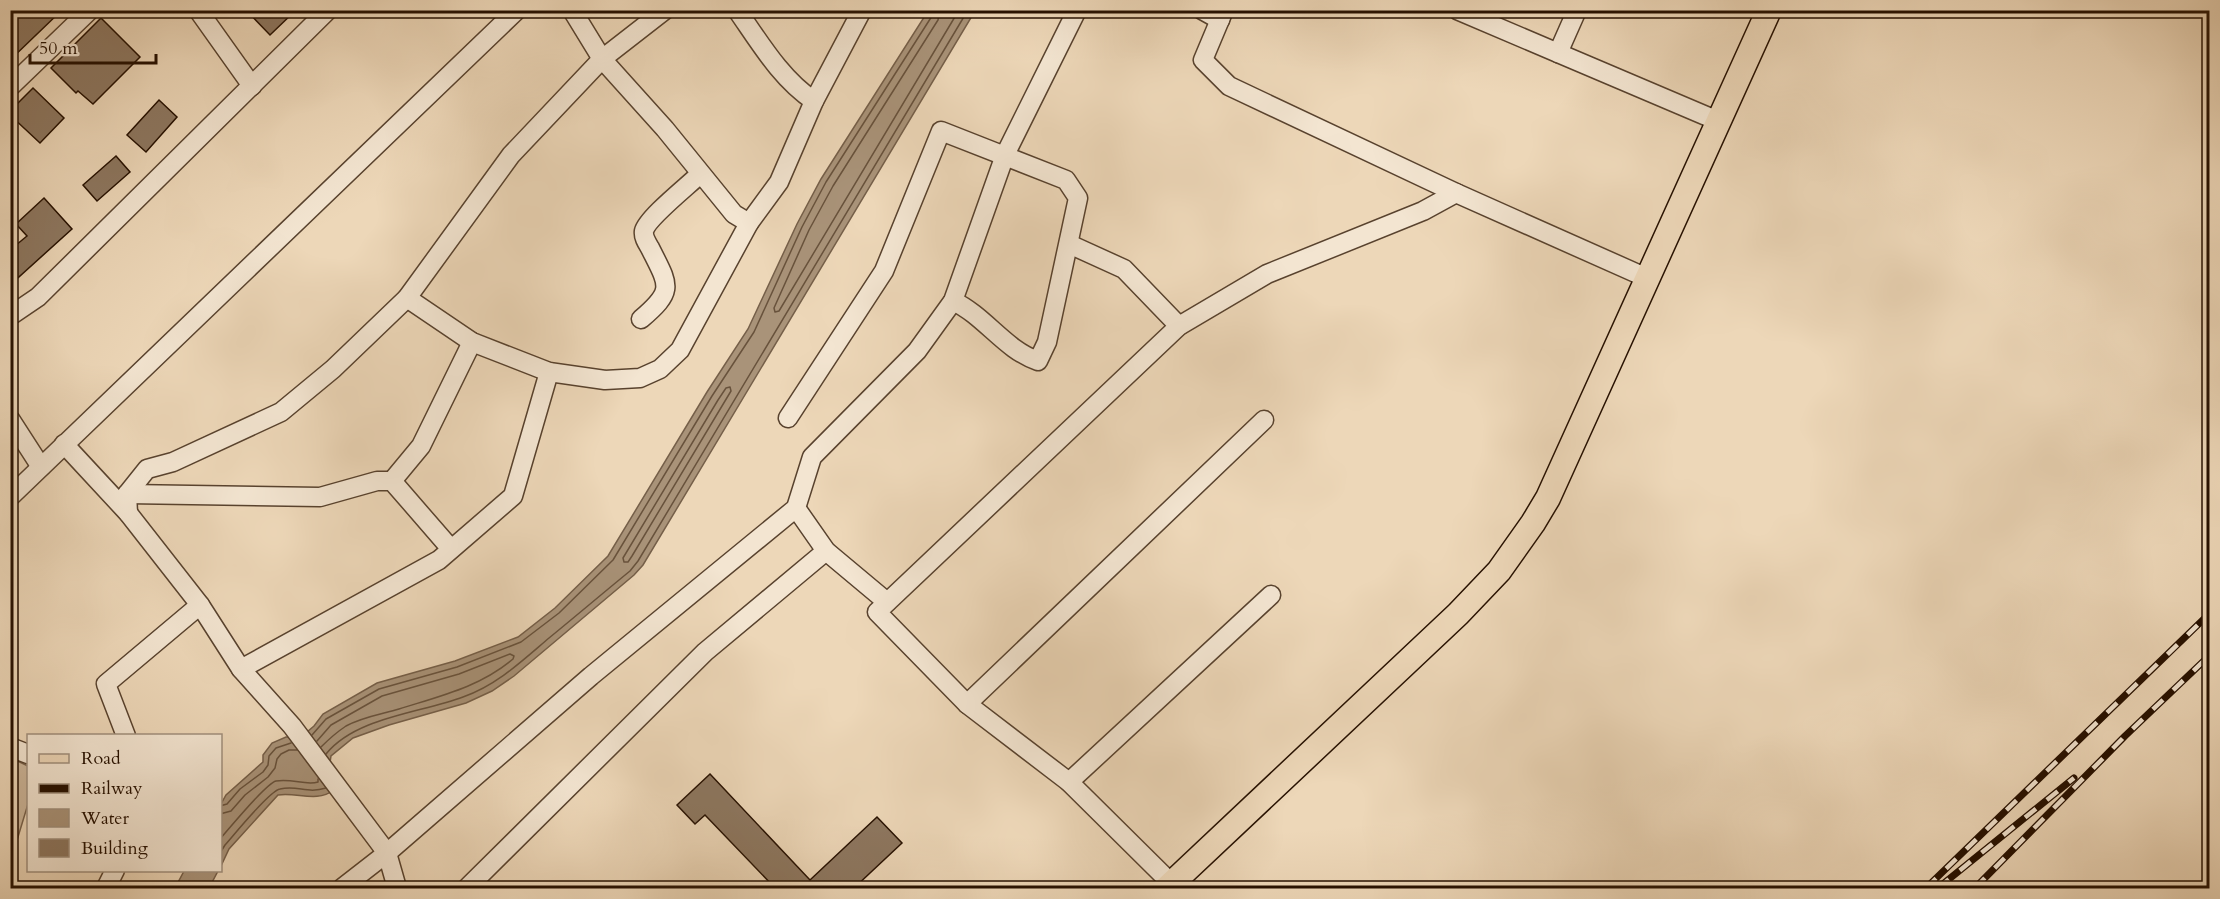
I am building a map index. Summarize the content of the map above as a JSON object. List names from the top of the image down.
{
  "legend": [
    "Road",
    "Railway",
    "Water",
    "Building"
  ],
  "scale_bar": "50 m"
}
